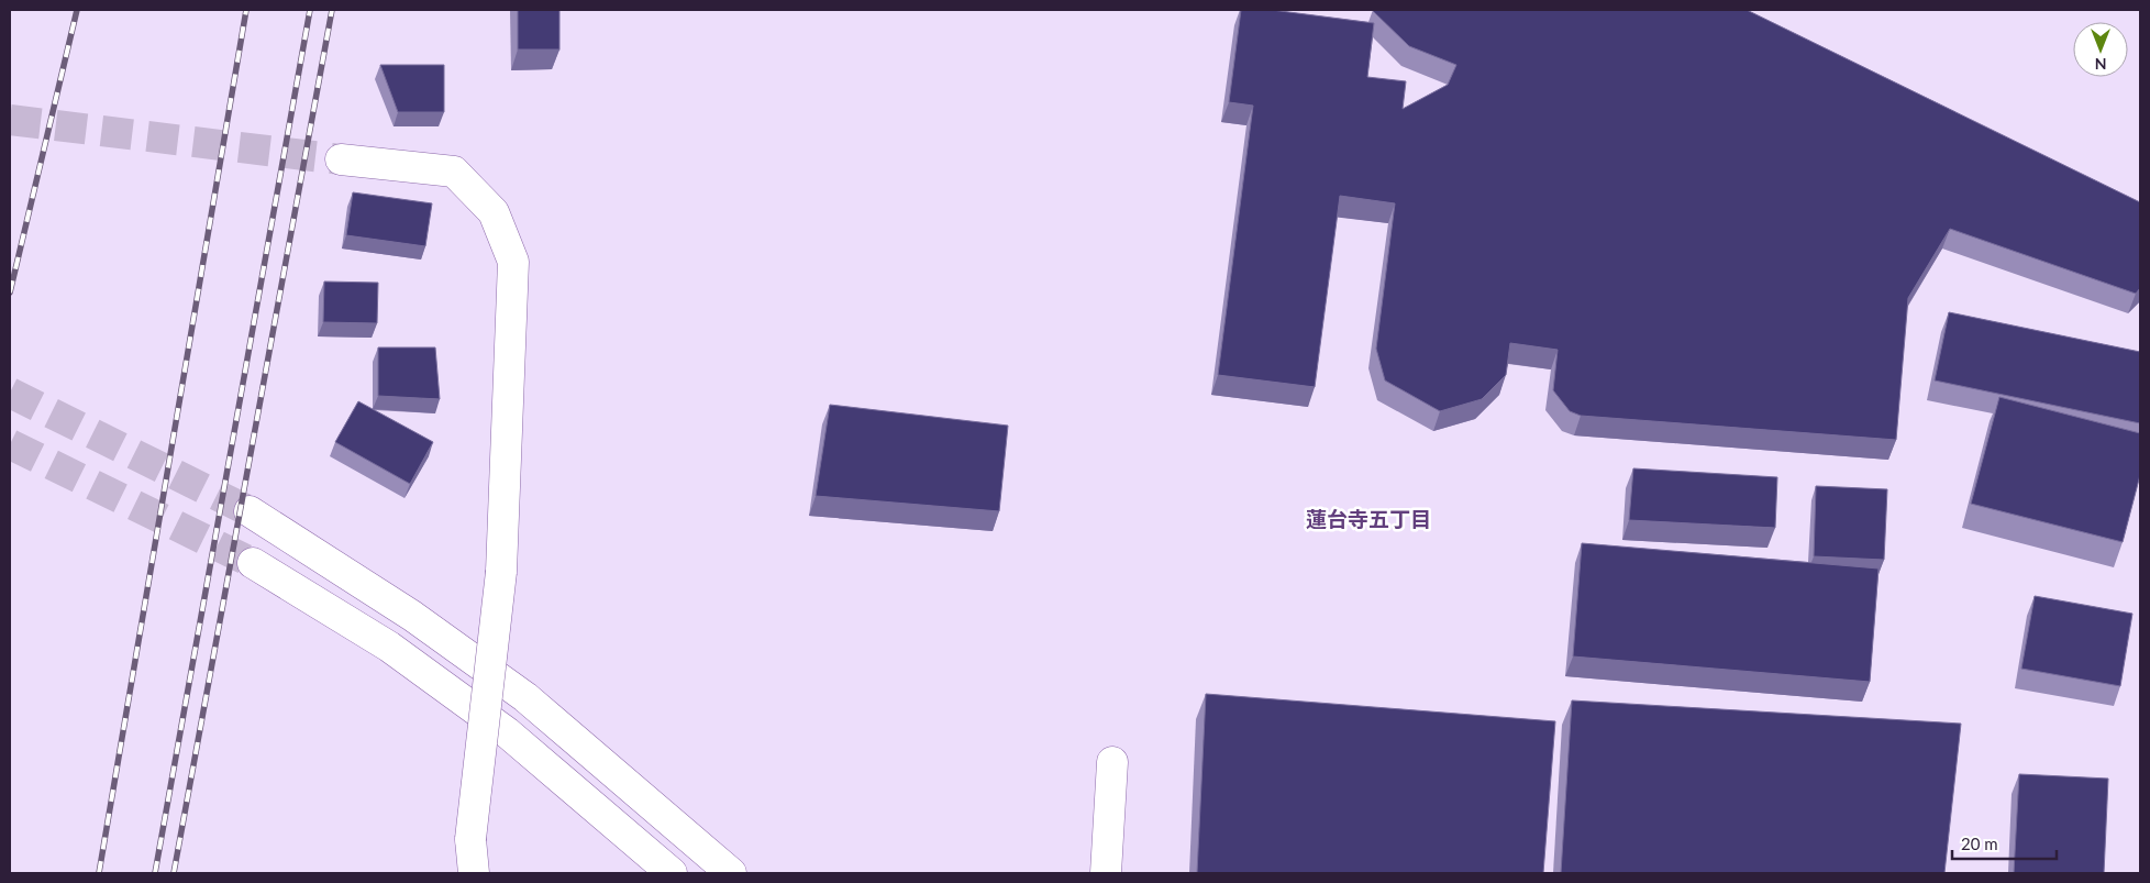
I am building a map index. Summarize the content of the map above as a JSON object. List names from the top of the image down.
{
  "districts": ["蓮台寺五丁目"],
  "scale_bar": "20 m",
  "north": "bottom"
}
